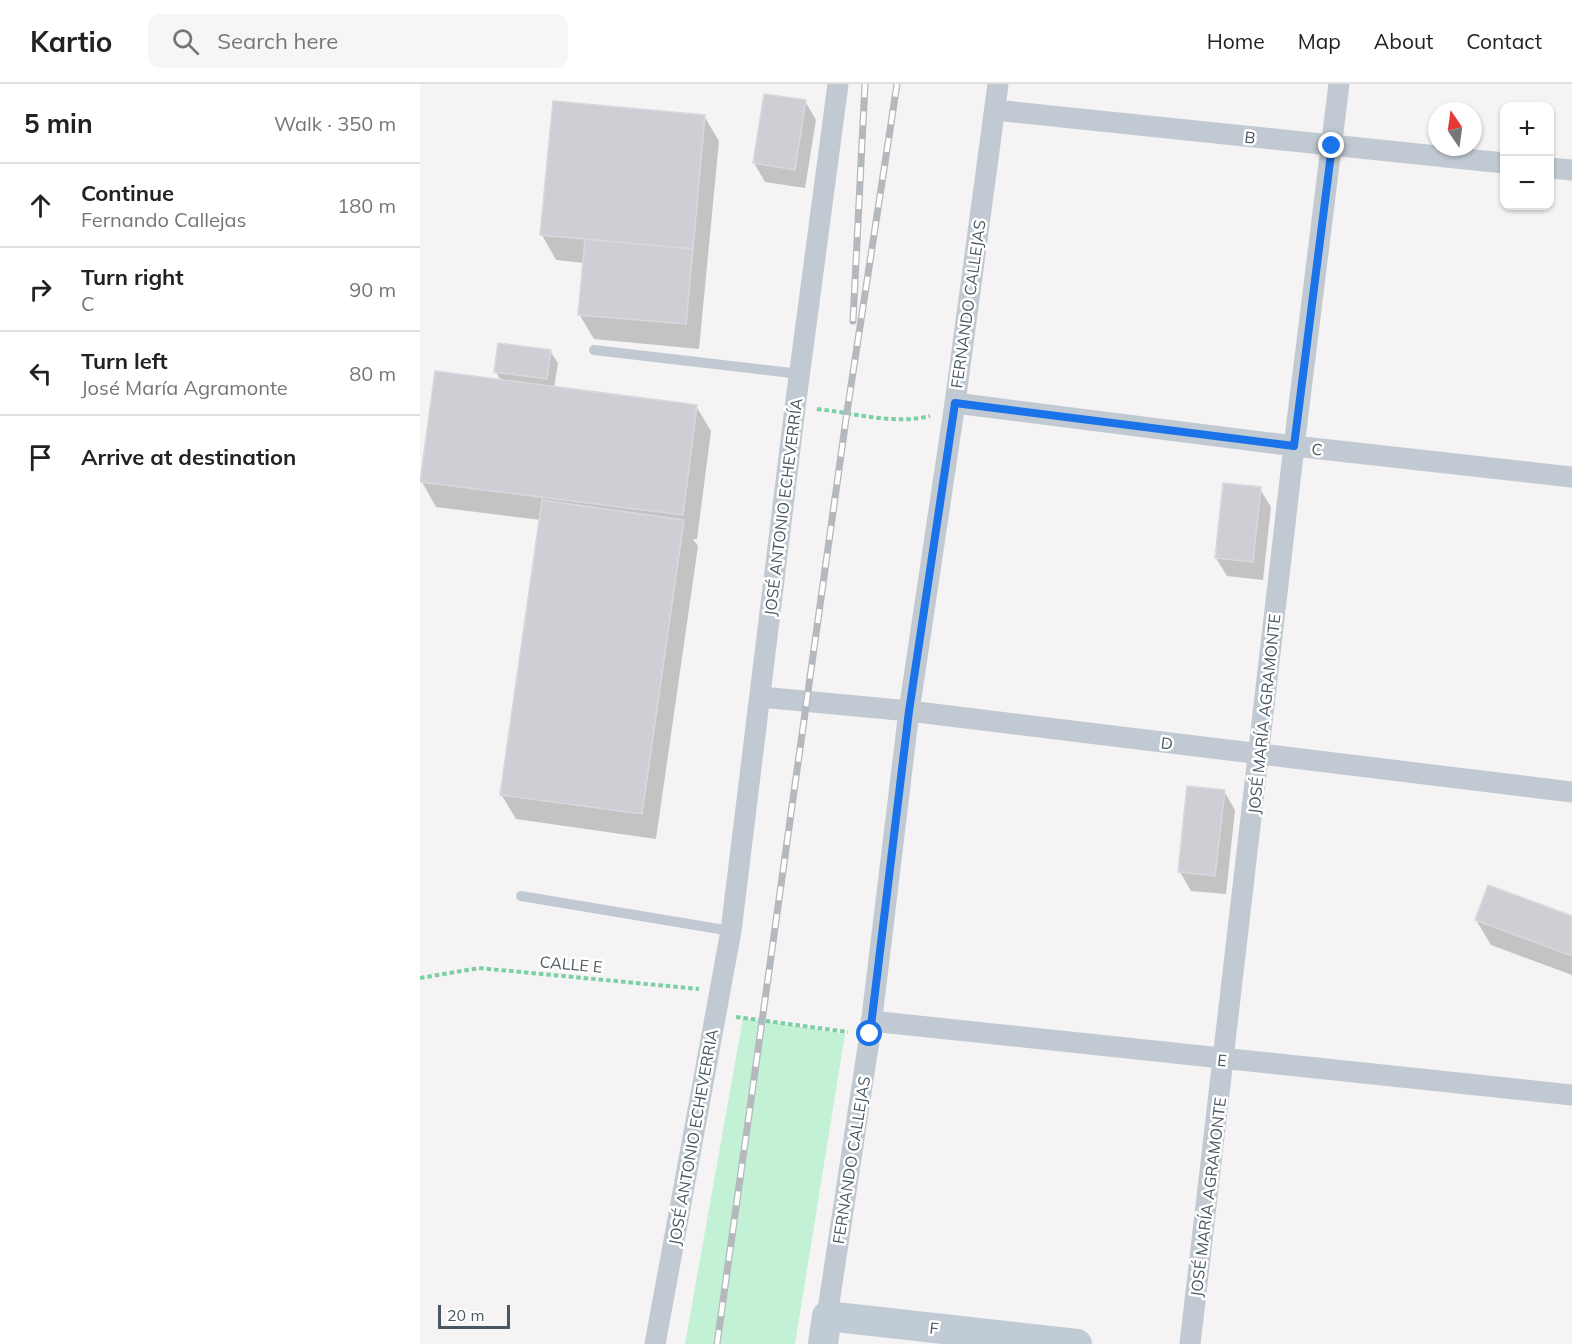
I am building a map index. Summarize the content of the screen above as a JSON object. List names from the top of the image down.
{
  "streets": {
    "street": [
      "B",
      "FERNANDO CALLEJAS",
      "C",
      "JOSÉ ANTONIO ECHEVERRÍA",
      "JOSÉ MARÍA AGRAMONTE",
      "D",
      "E",
      "JOSÉ ANTONIO ECHEVERRIA",
      "F"
    ],
    "path": ["CALLE E"]
  },
  "crossings": [
    ["B", "FERNANDO CALLEJAS"],
    ["B", "JOSÉ MARÍA AGRAMONTE"],
    ["FERNANDO CALLEJAS", "C"],
    ["FERNANDO CALLEJAS", "D"],
    ["FERNANDO CALLEJAS", "E"],
    ["FERNANDO CALLEJAS", "F"],
    ["C", "JOSÉ MARÍA AGRAMONTE"],
    ["JOSÉ ANTONIO ECHEVERRÍA", "D"],
    ["JOSÉ ANTONIO ECHEVERRÍA", "JOSÉ ANTONIO ECHEVERRIA"],
    ["JOSÉ MARÍA AGRAMONTE", "D"],
    ["JOSÉ MARÍA AGRAMONTE", "E"],
    ["CALLE E", "JOSÉ ANTONIO ECHEVERRIA"]
  ],
  "scale_bar": "20 m",
  "north": "top",
  "page": {
    "header": "Kartio",
    "search": "Search here",
    "nav": [
      "Home",
      "Map",
      "About",
      "Contact"
    ],
    "heading": ["5 min", "Walk · 350 m"],
    "map_buttons": ["+", "−"],
    "list": [
      ["Continue", "Fernando Callejas", "180 m"],
      ["Turn right", "C", "90 m"],
      ["Turn left", "José María Agramonte", "80 m"],
      "Arrive at destination"
    ],
    "scale": "20 m"
  }
}
